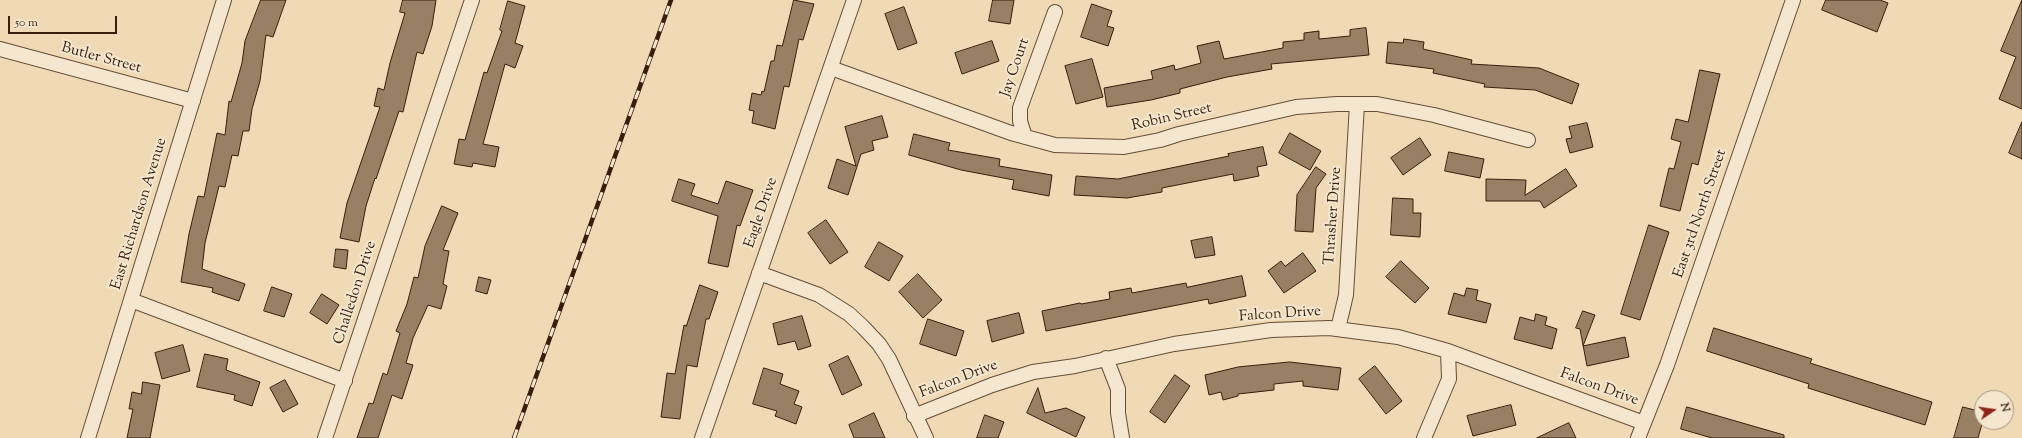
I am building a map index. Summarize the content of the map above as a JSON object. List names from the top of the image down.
{
  "streets": {
    "street": [
      "Butler Street",
      "Jay Court",
      "Robin Street",
      "Eagle Drive",
      "East Richardson Avenue",
      "East 3rd North Street",
      "Thrasher Drive",
      "Challedon Drive",
      "Falcon Drive"
    ]
  },
  "crossings": [
    ["Butler Street", "East Richardson Avenue"],
    ["Jay Court", "Robin Street"],
    ["Robin Street", "Eagle Drive"],
    ["Robin Street", "Thrasher Drive"],
    ["East 3rd North Street", "Falcon Drive"],
    ["Thrasher Drive", "Falcon Drive"]
  ],
  "scale_bar": "50 m",
  "north": "right"
}
